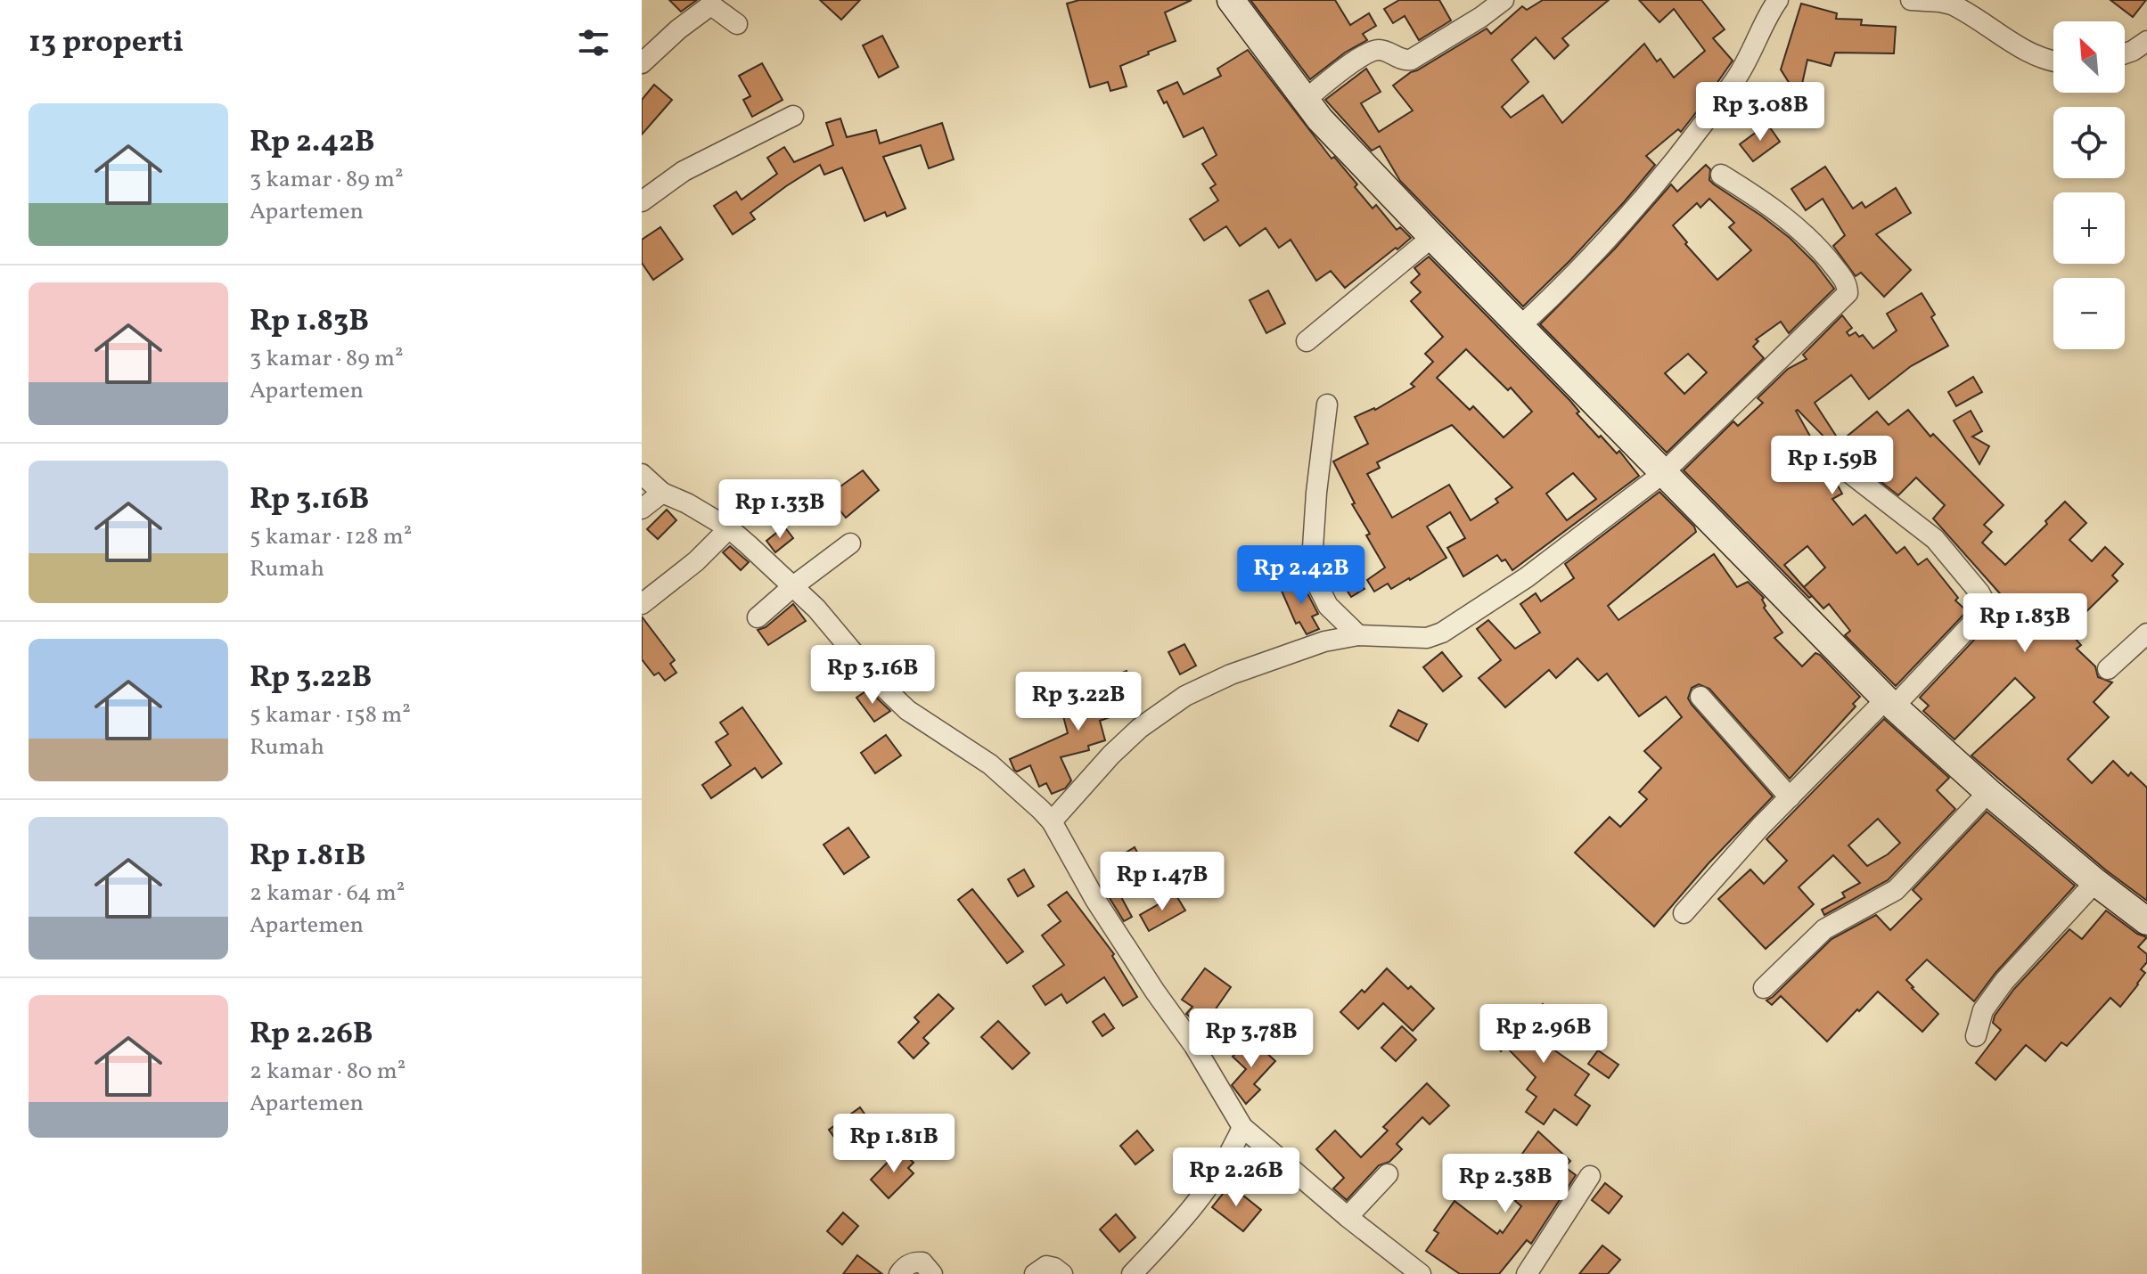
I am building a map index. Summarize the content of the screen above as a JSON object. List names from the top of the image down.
{
  "north": "top left",
  "page": {
    "heading": "13 properti",
    "map_buttons": ["+", "−"],
    "price": [
      "Rp 3.08B",
      "Rp 1.59B",
      "Rp 1.33B",
      "Rp 2.42B",
      "Rp 1.83B",
      "Rp 3.16B",
      "Rp 3.22B",
      "Rp 1.47B",
      "Rp 2.96B",
      "Rp 3.78B",
      "Rp 1.81B",
      "Rp 2.26B",
      "Rp 2.38B"
    ],
    "list": [
      {
        "name": "Rp 2.42B",
        "note": "3 kamar · 89 m² · Apartemen"
      },
      {
        "name": "Rp 1.83B",
        "note": "3 kamar · 89 m² · Apartemen"
      },
      {
        "name": "Rp 3.16B",
        "note": "5 kamar · 128 m² · Rumah"
      },
      {
        "name": "Rp 3.22B",
        "note": "5 kamar · 158 m² · Rumah"
      },
      {
        "name": "Rp 1.81B",
        "note": "2 kamar · 64 m² · Apartemen"
      },
      {
        "name": "Rp 2.26B",
        "note": "2 kamar · 80 m² · Apartemen"
      }
    ]
  }
}
